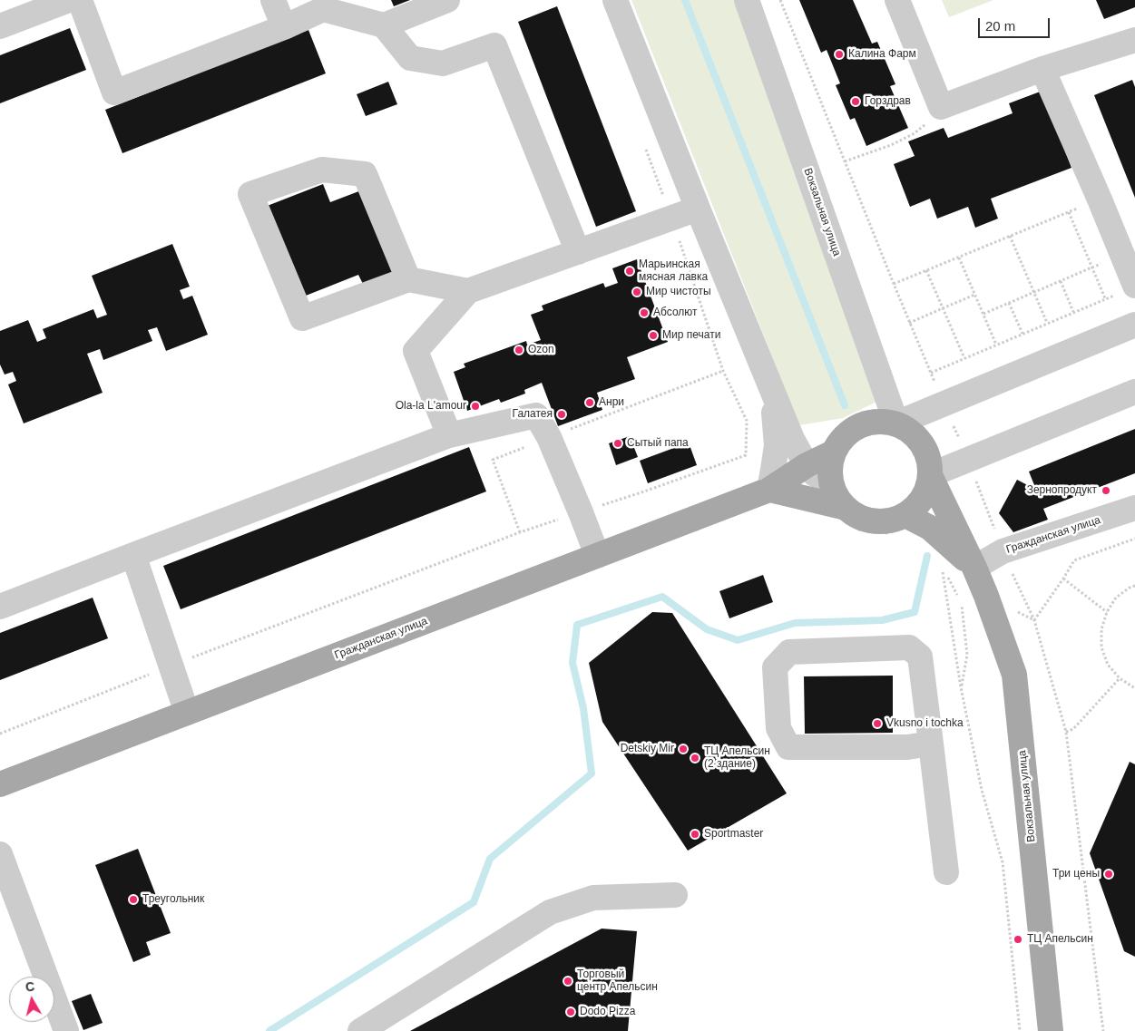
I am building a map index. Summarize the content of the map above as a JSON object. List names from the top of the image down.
{
  "streets": {
    "main road": ["Вокзальная улица", "Гражданская улица"]
  },
  "crossings": [
    ["Вокзальная улица", "Гражданская улица"]
  ],
  "places": [
    "Калина Фарм",
    "Горздрав",
    "Марьинская мясная лавка",
    "Мир чистоты",
    "Абсолют",
    "Мир печати",
    "Ozon",
    "Анри",
    "Ola-la L'amour",
    "Галатея",
    "Сытый папа",
    "Зернопродукт",
    "Vkusno i tochka",
    "Detskiy Mir",
    "ТЦ Апельсин (2 здание)",
    "Sportmaster",
    "Три цены",
    "Треугольник",
    "ТЦ Апельсин",
    "Торговый центр Апельсин",
    "Dodo Pizza"
  ],
  "scale_bar": "20 m",
  "north": "top"
}
